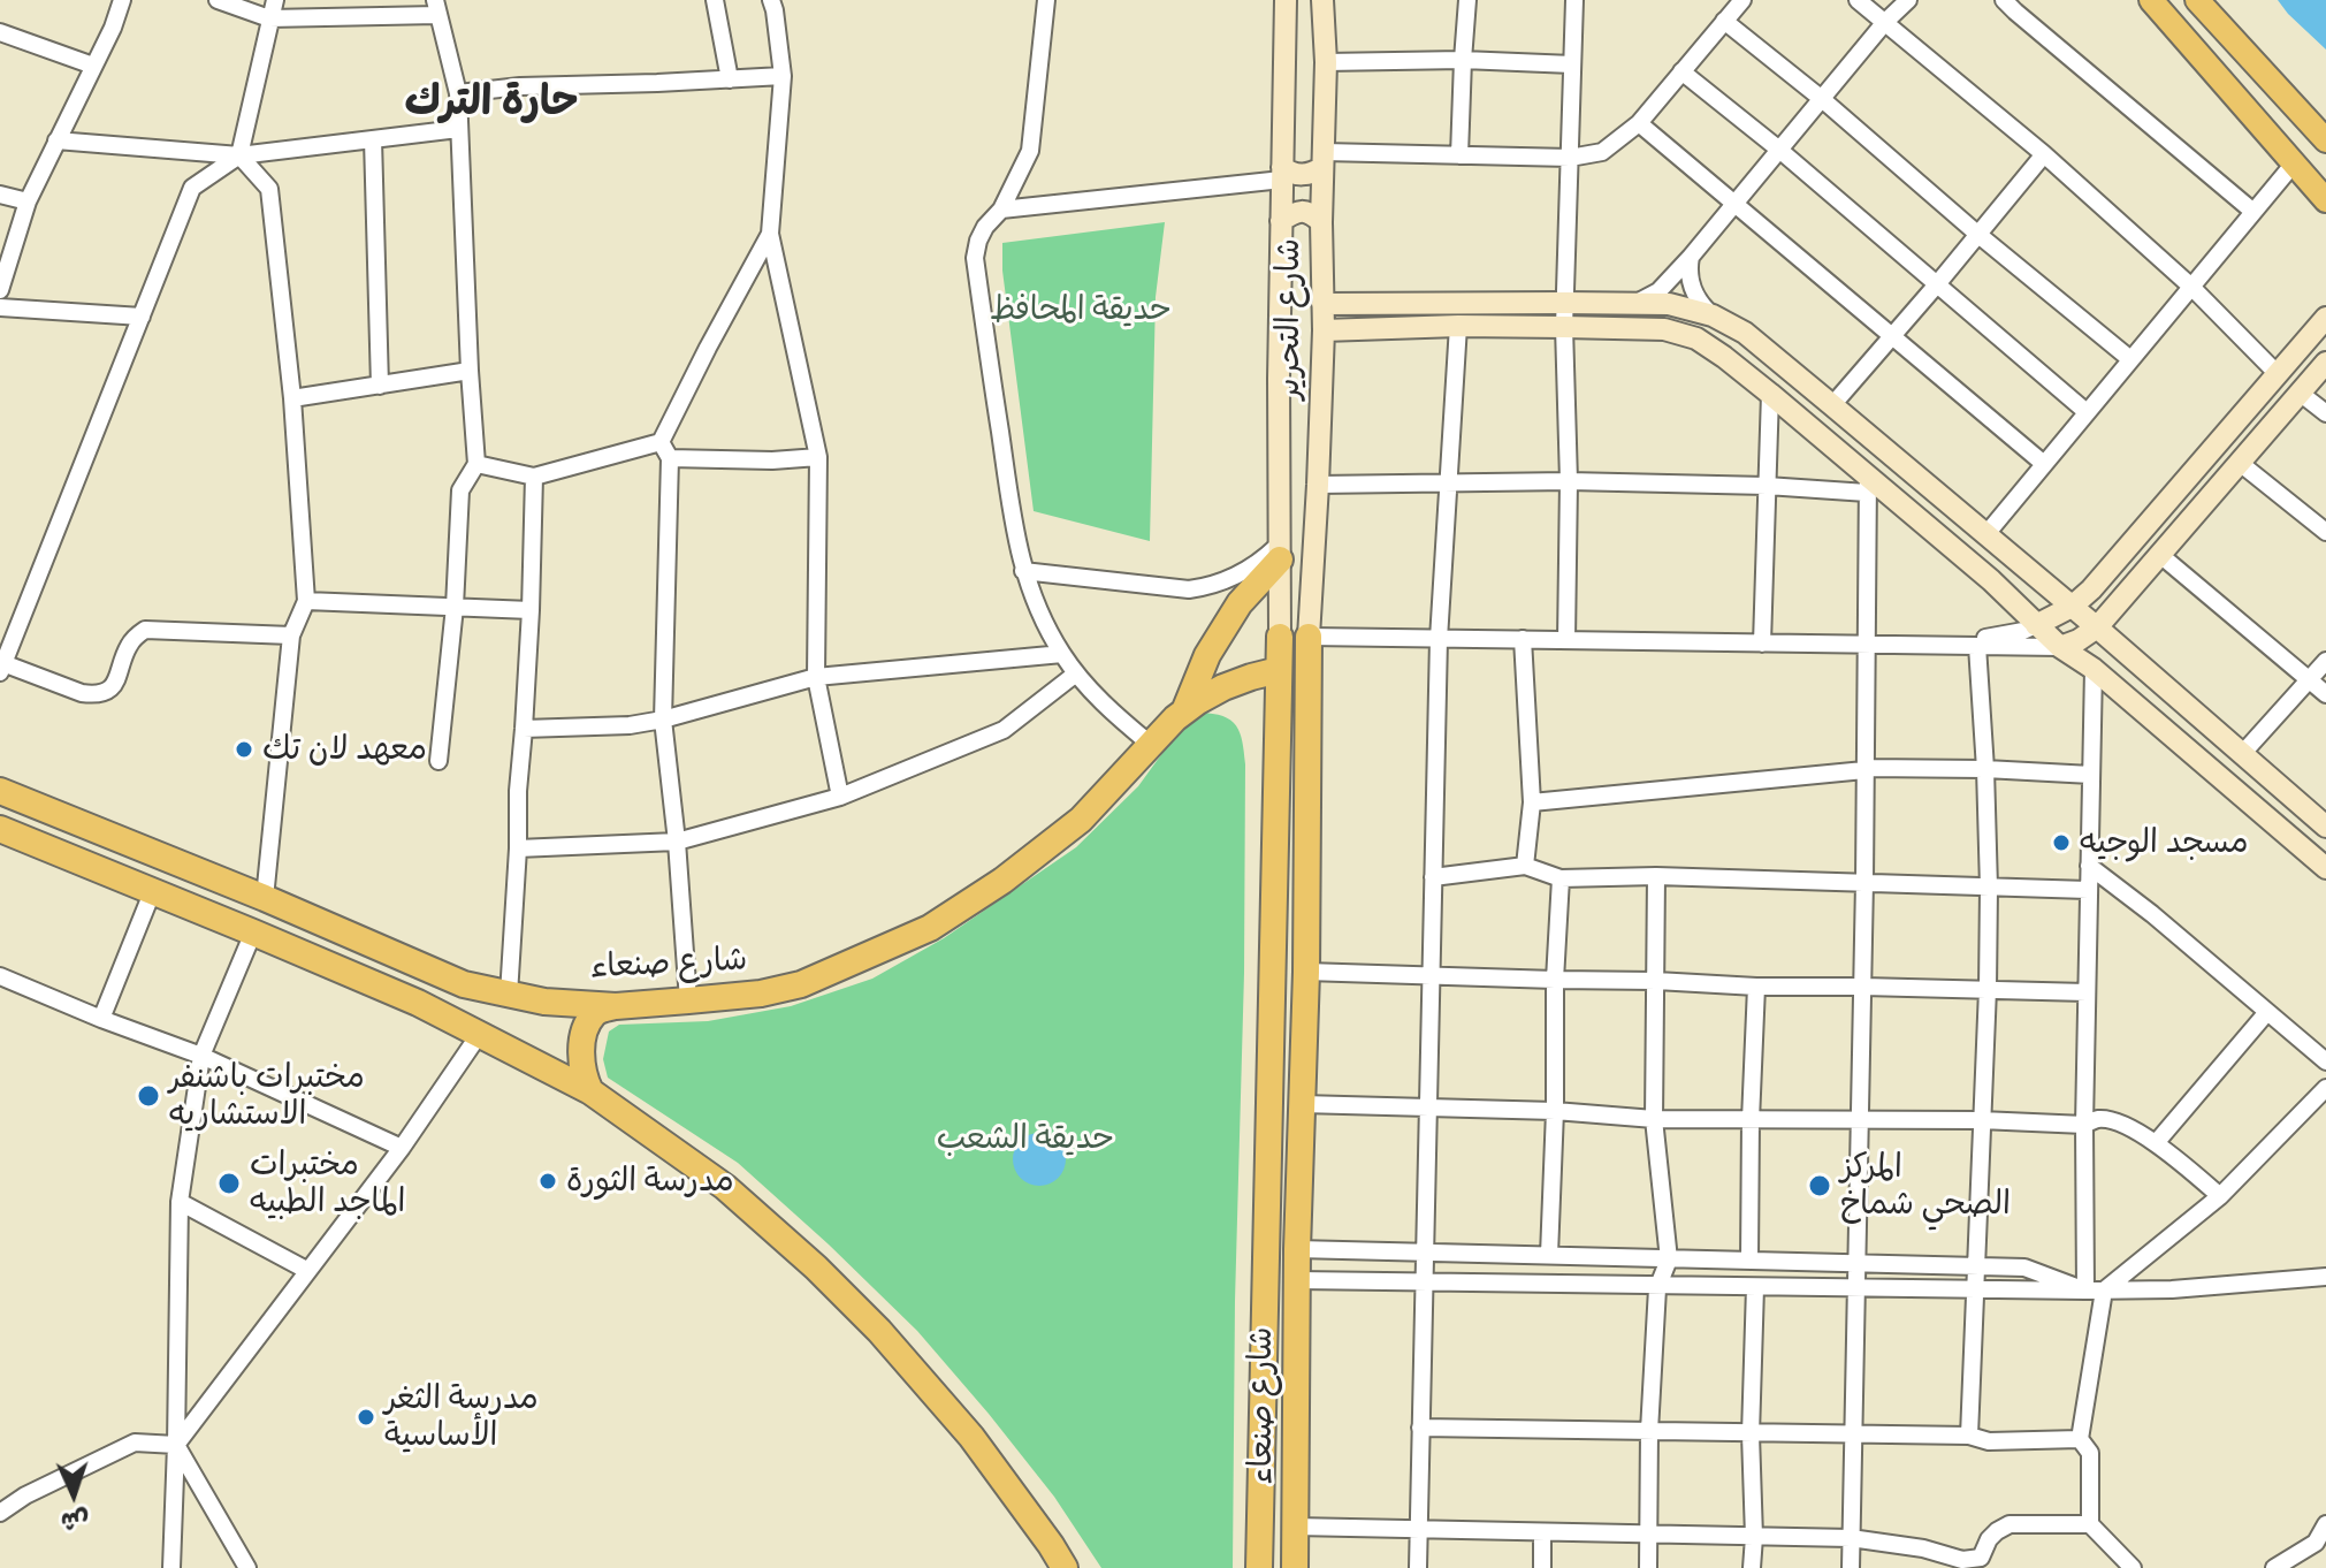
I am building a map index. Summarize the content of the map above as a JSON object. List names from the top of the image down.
{
  "streets": {
    "highway": ["شارع صنعاء"],
    "main road": ["شارع التحرير"]
  },
  "crossings": [
    ["شارع التحرير", "شارع صنعاء"]
  ],
  "districts": ["حارة الترك"],
  "parks": ["حديقة المحافظ", "حديقة الشعب"],
  "places": [
    "معهد لان تك",
    "مسجد الوجيه",
    "مختبرات باشنفر الاستشاريه",
    "مدرسة الثورة",
    "مختبرات الماجد الطبيه",
    "المركز الصحي شماخ",
    "مدرسة الثغر الأساسية"
  ],
  "north": "bottom"
}
